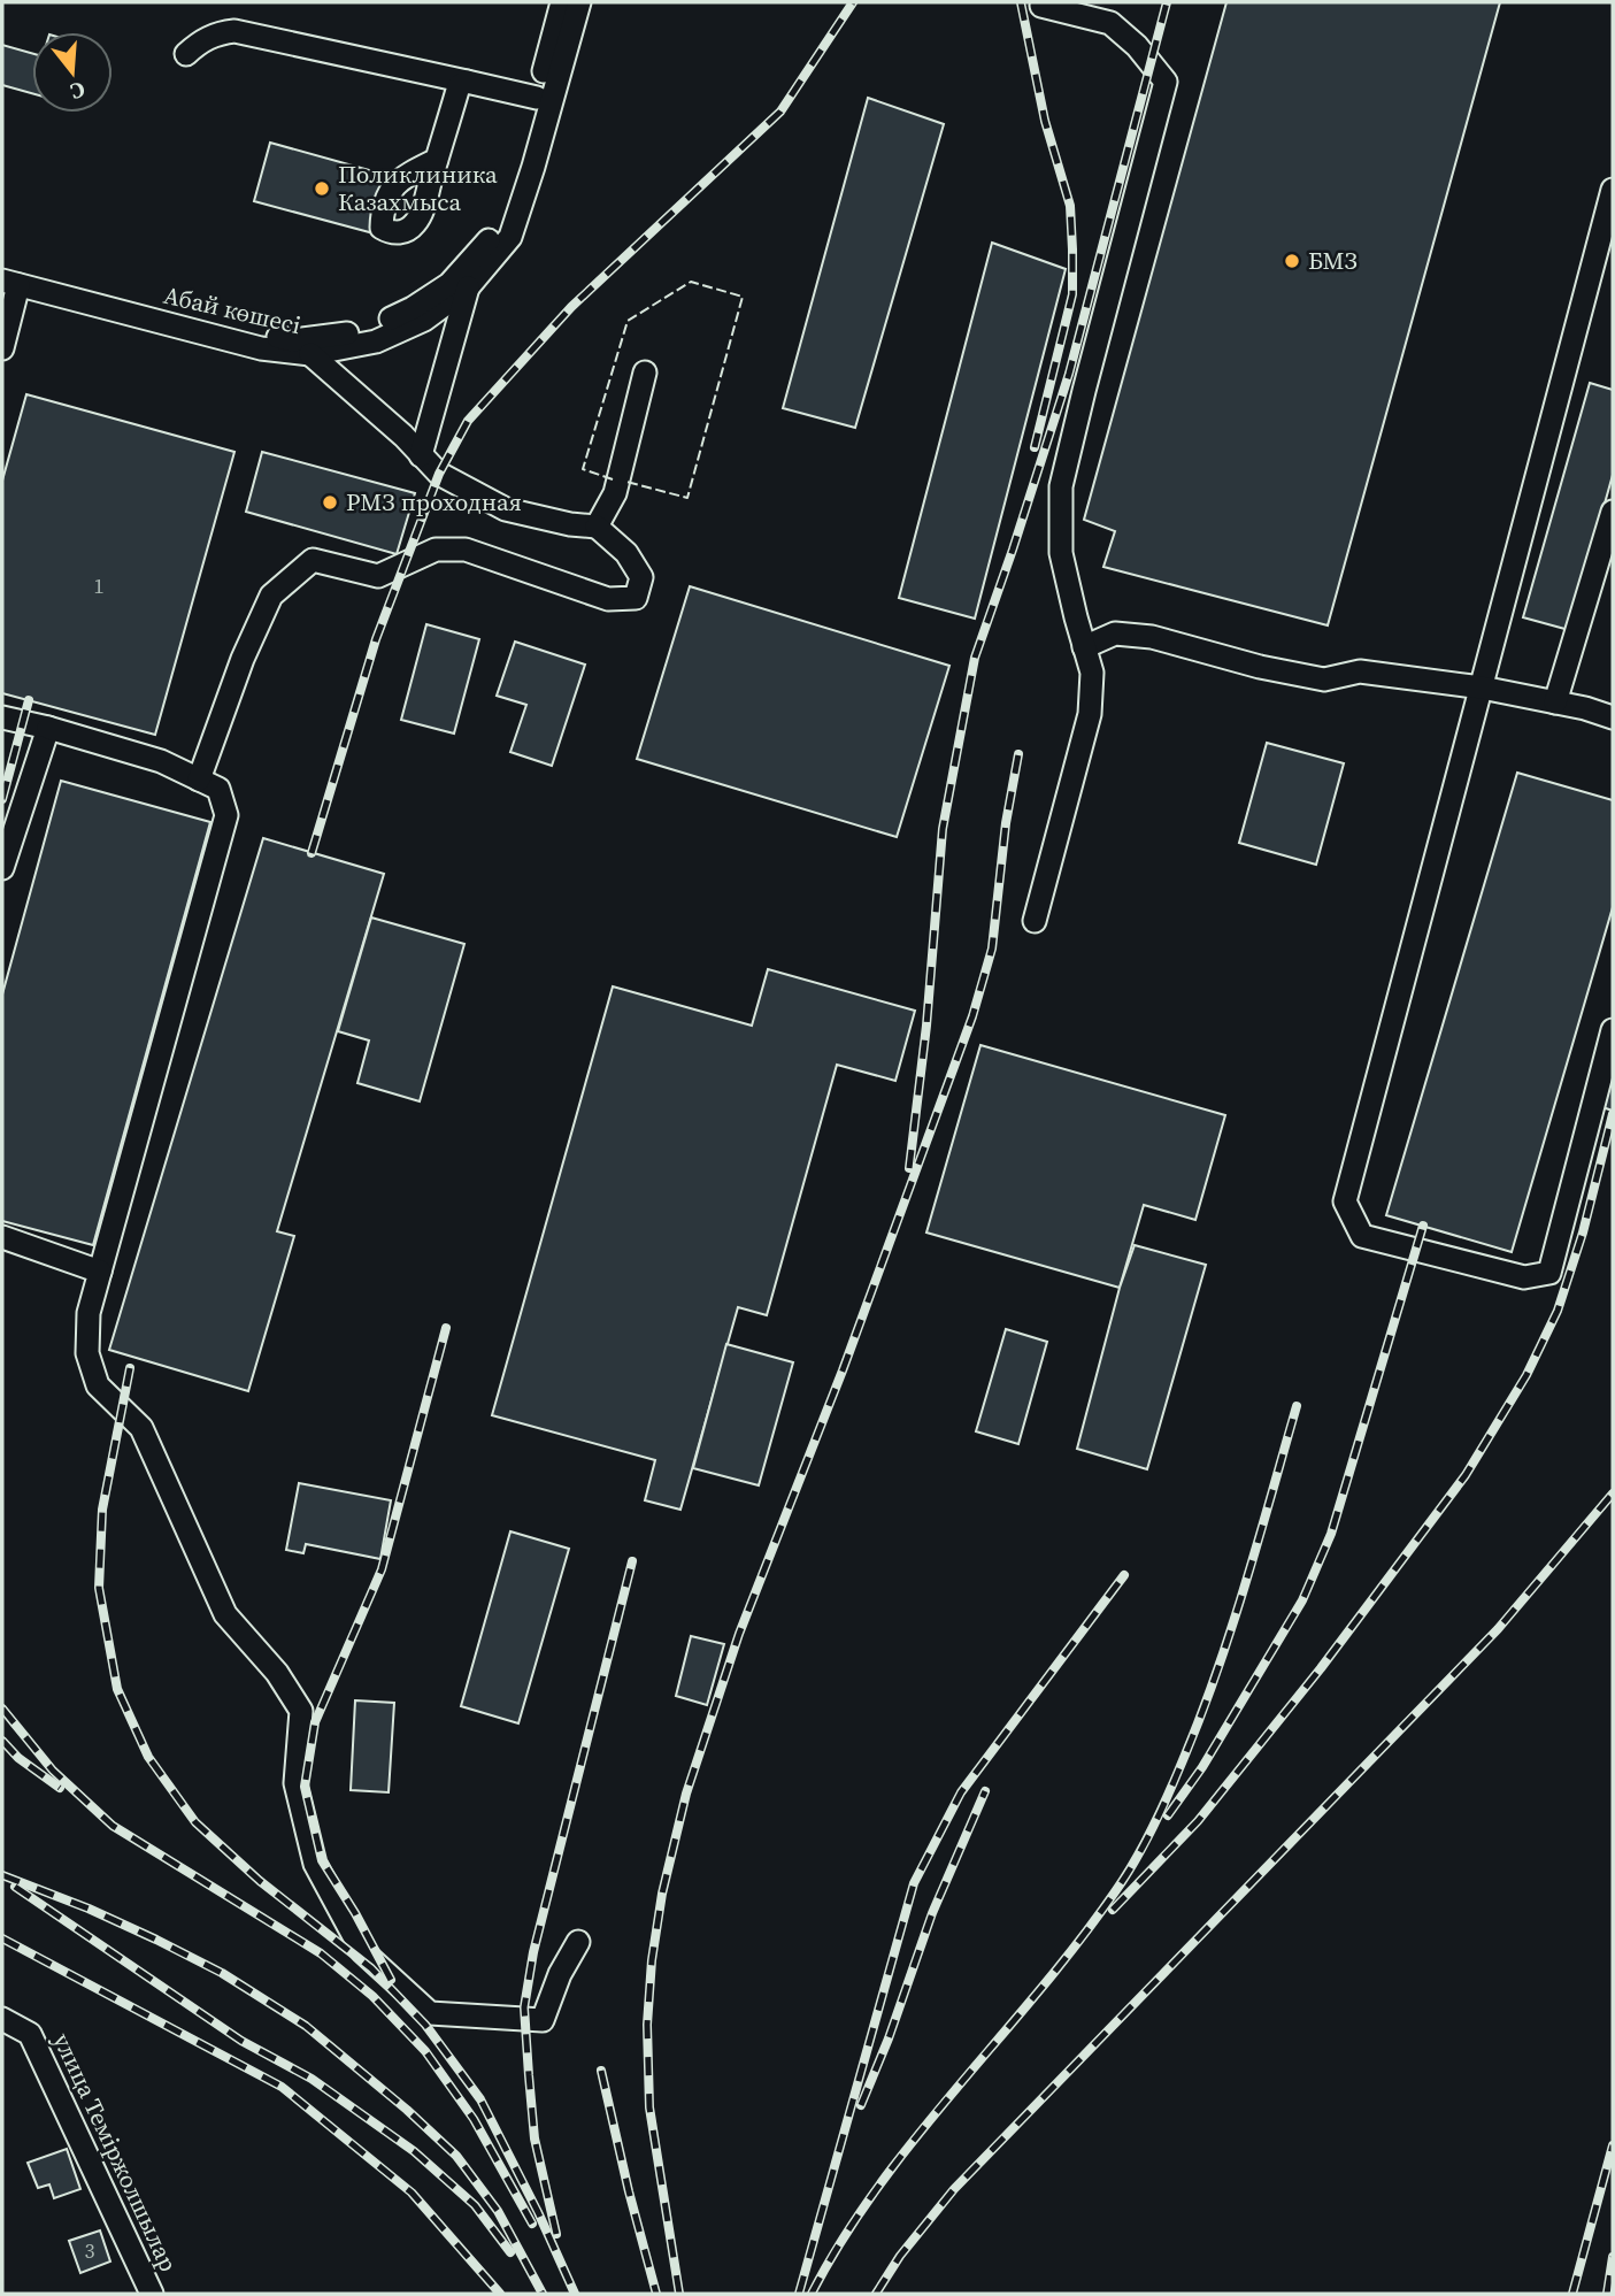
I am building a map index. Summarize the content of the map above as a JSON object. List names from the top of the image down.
{
  "streets": {
    "street": ["Абай көшесі", "улица Теміржолшылар"]
  },
  "places": ["Поликлиника Казахмыса", "БМЗ", "РМЗ проходная"],
  "house_numbers": ["1", "3"],
  "north": "bottom"
}
